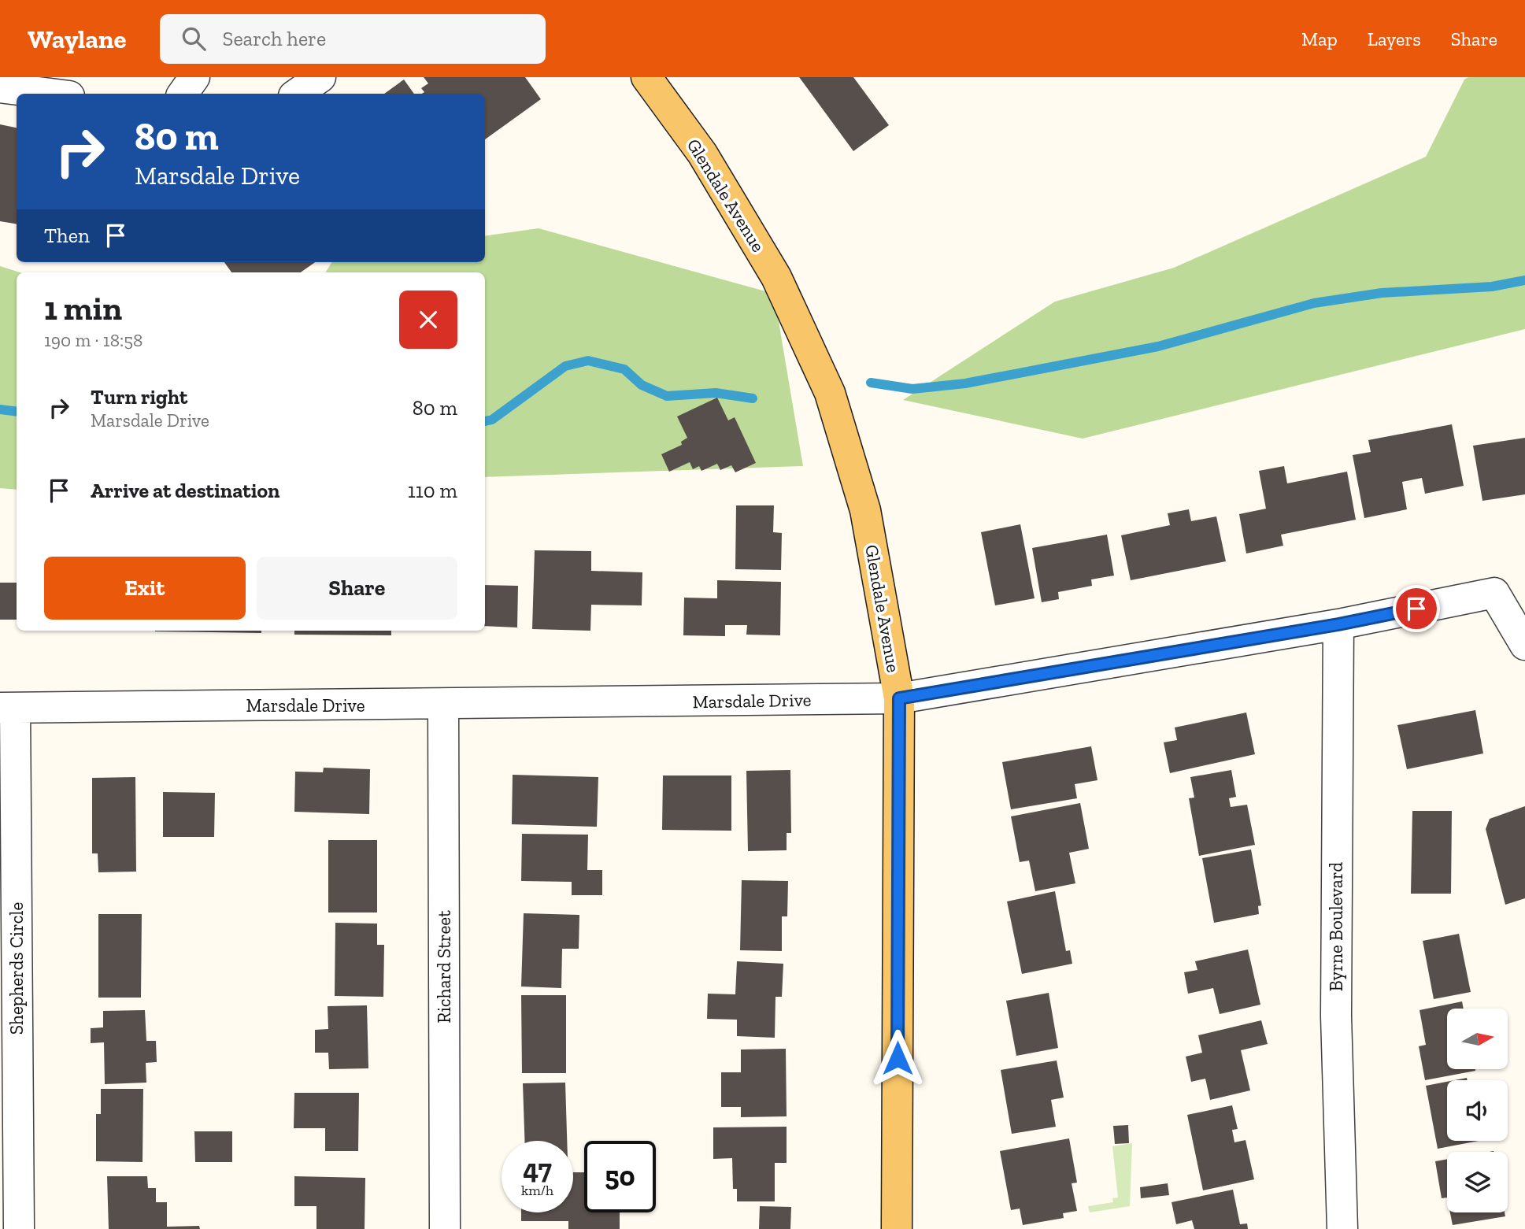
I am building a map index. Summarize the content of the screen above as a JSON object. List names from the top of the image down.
{
  "streets": {
    "main road": ["Glendale Avenue"],
    "street": [
      "Marsdale Drive",
      "Byrne Boulevard",
      "Richard Street",
      "Shepherds Circle"
    ]
  },
  "crossings": [
    ["Glendale Avenue", "Marsdale Drive"],
    ["Marsdale Drive", "Byrne Boulevard"],
    ["Marsdale Drive", "Richard Street"],
    ["Marsdale Drive", "Shepherds Circle"]
  ],
  "north": "right",
  "page": {
    "header": "Waylane",
    "search": "Search here",
    "nav": ["Map", "Layers", "Share"],
    "turn": ["80 m", "Marsdale Drive"],
    "then": "Then",
    "heading": ["1 min", "190 m · 18:58"],
    "list": [
      {
        "name": "Turn right",
        "note": "Marsdale Drive",
        "value": "80 m"
      },
      {
        "name": "Arrive at destination",
        "value": "110 m"
      }
    ],
    "buttons": ["Exit", "Share"],
    "speed": "47 km/h",
    "limit": "50"
  }
}
